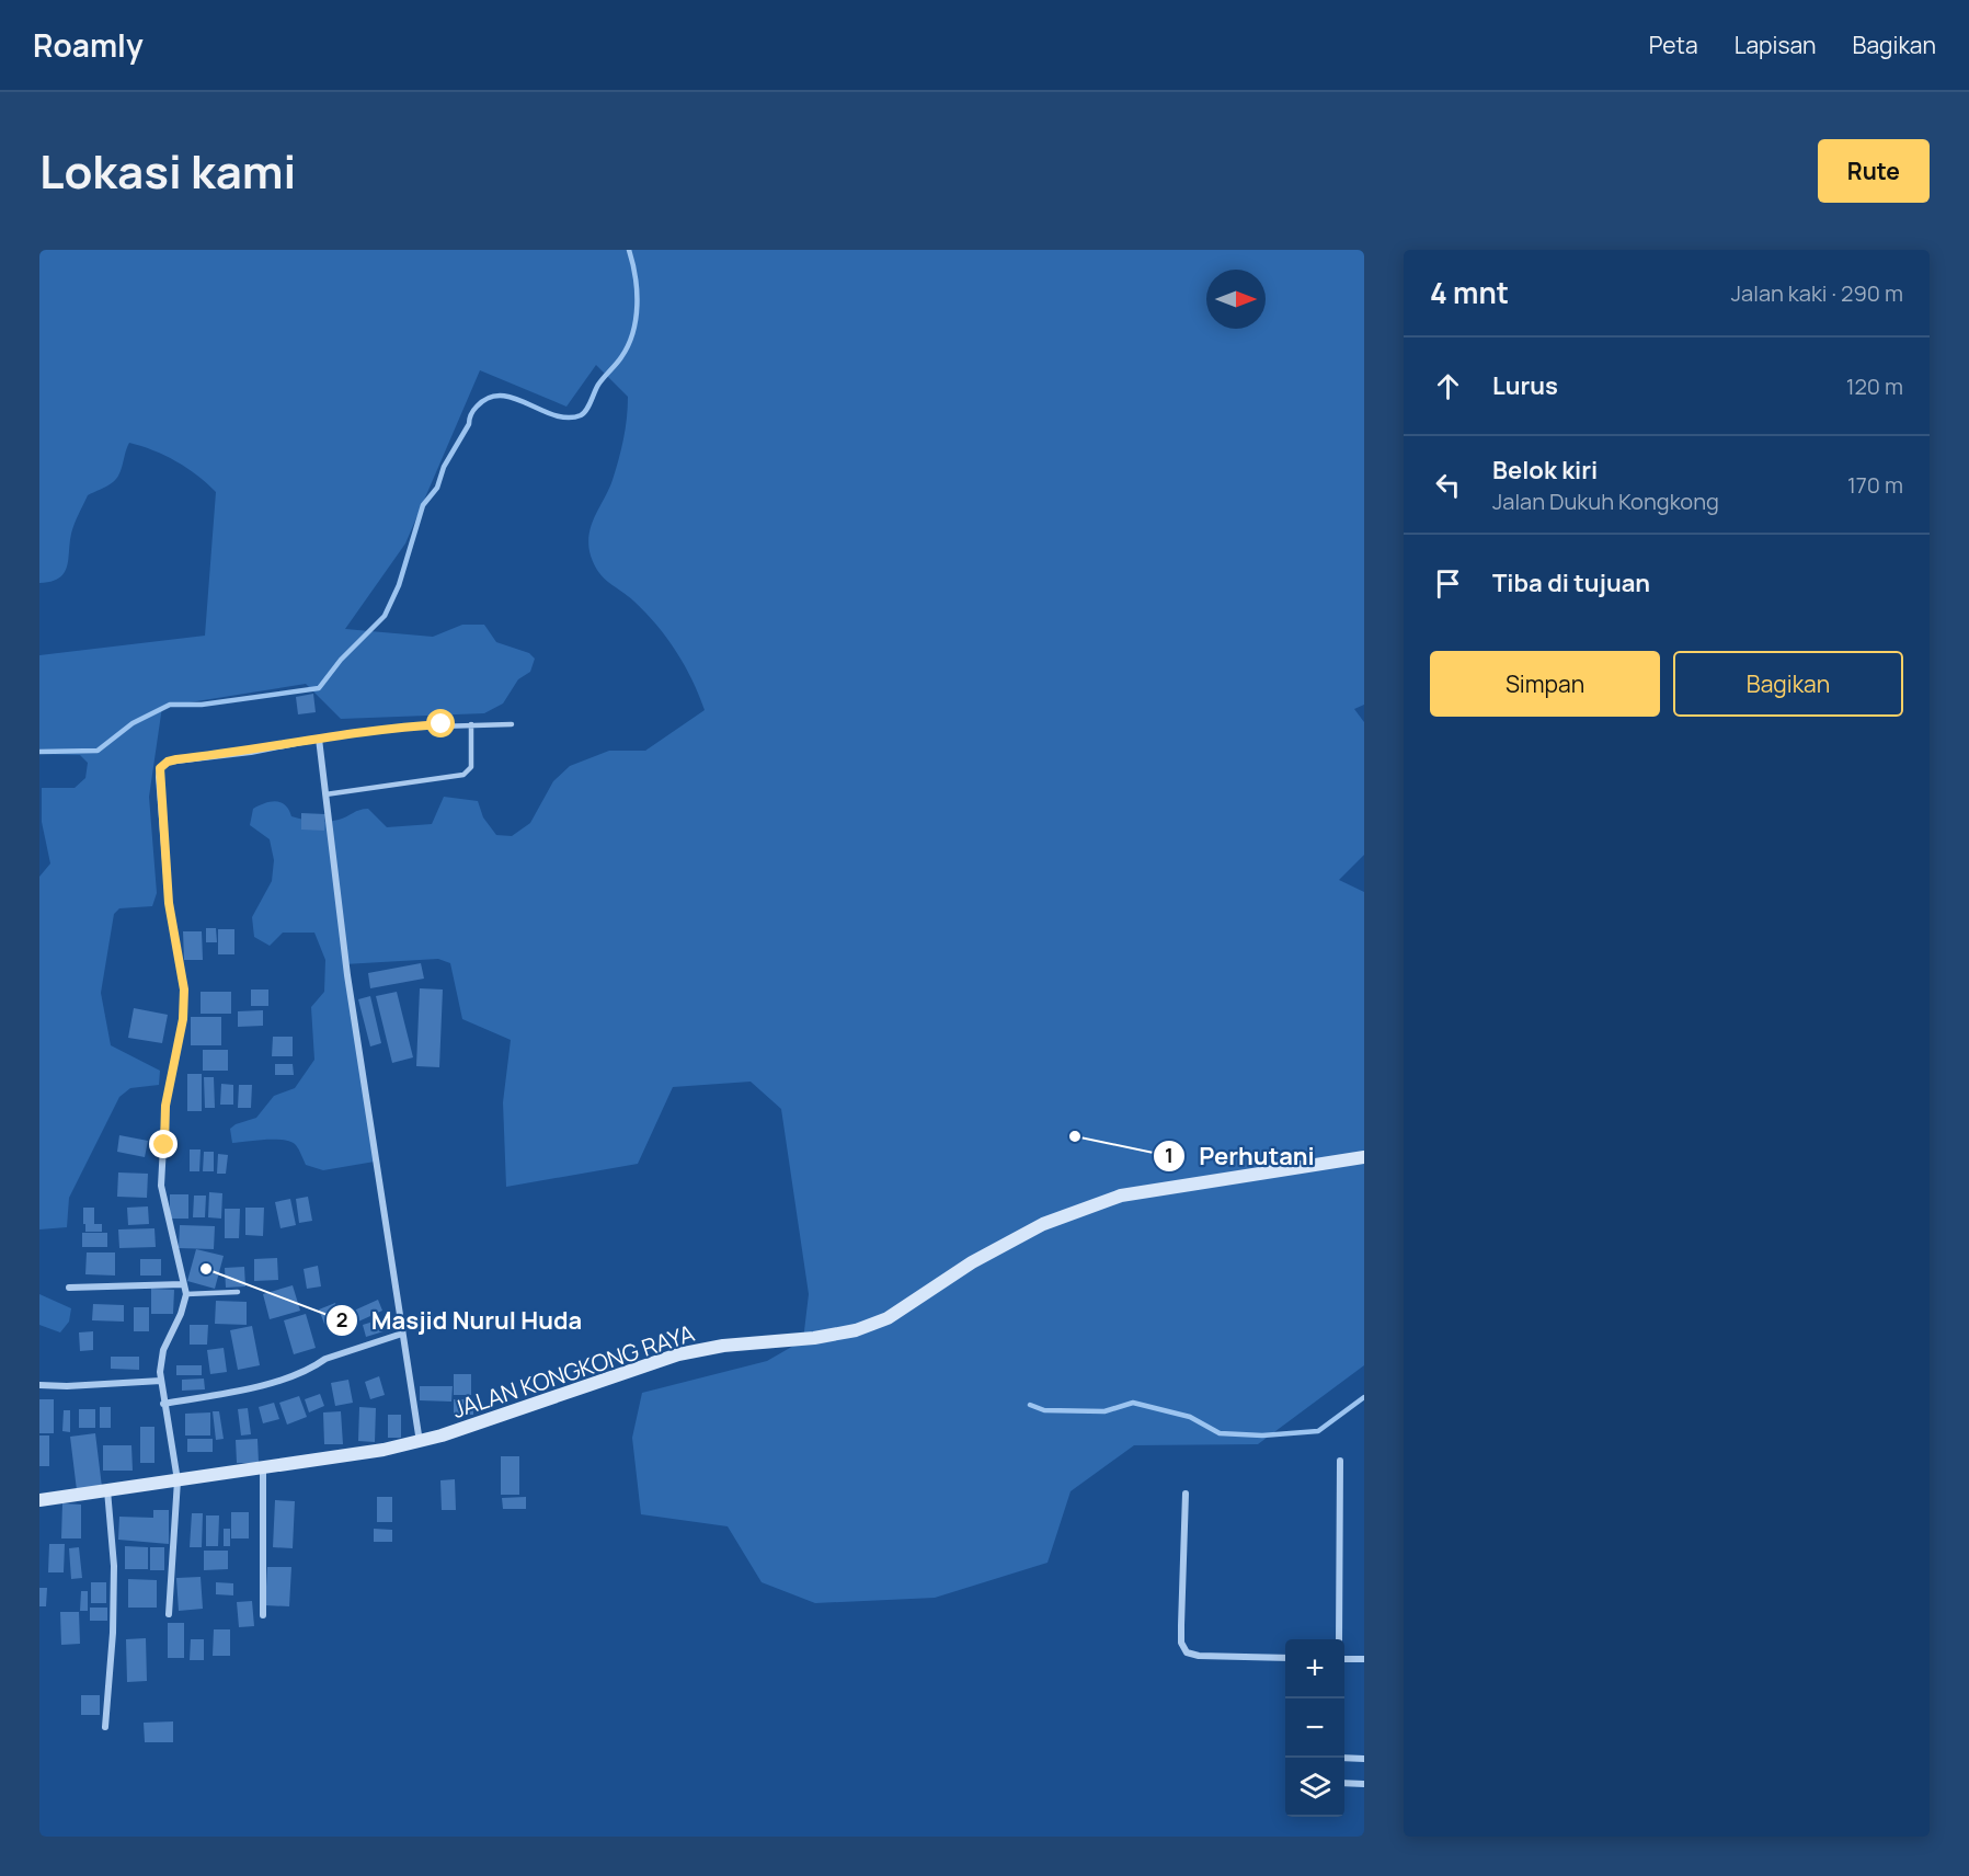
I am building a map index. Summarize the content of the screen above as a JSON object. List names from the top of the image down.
{
  "streets": {
    "street": ["JALAN KONGKONG RAYA"]
  },
  "places": ["Perhutani", "Masjid Nurul Huda"],
  "north": "right",
  "page": {
    "header": "Roamly",
    "nav": ["Peta", "Lapisan", "Bagikan"],
    "title": "Lokasi kami",
    "buttons": [
      "Rute",
      ["Simpan", "Bagikan"]
    ],
    "heading": ["4 mnt", "Jalan kaki · 290 m"],
    "list": [
      ["Lurus", "120 m"],
      ["Belok kiri", "Jalan Dukuh Kongkong", "170 m"],
      "Tiba di tujuan"
    ],
    "map_buttons": ["+", "−"]
  }
}
